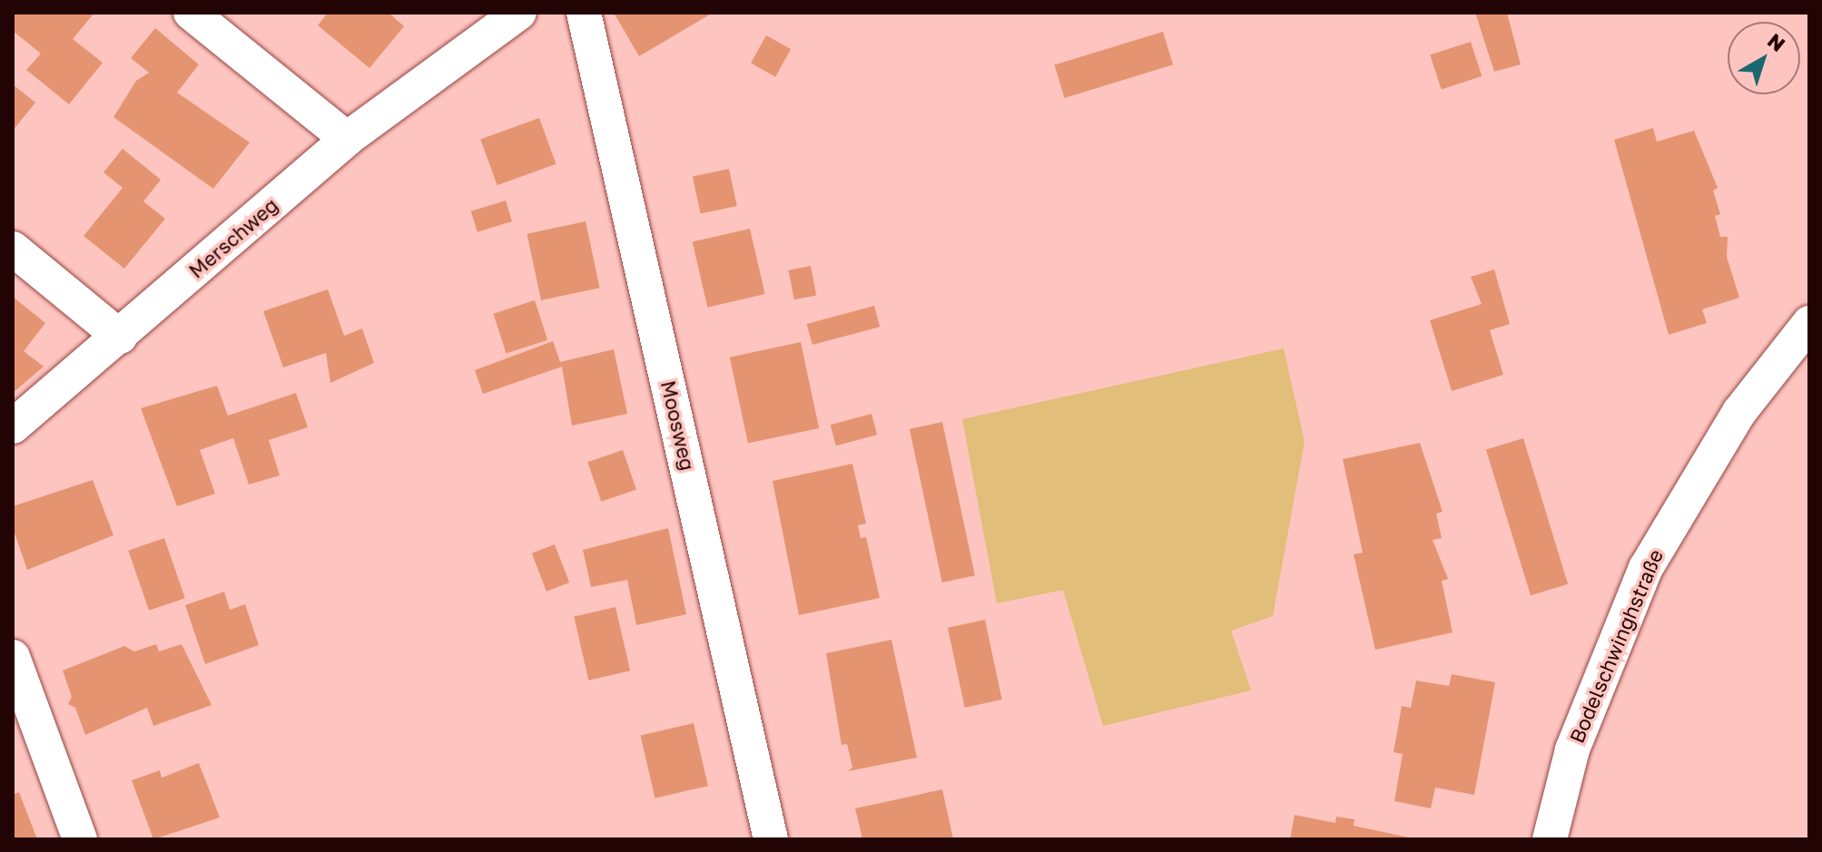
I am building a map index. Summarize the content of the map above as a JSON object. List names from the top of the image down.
{
  "streets": {
    "street": ["Merschweg", "Moosweg", "Bodelschwinghstraße"]
  },
  "north": "top right"
}
